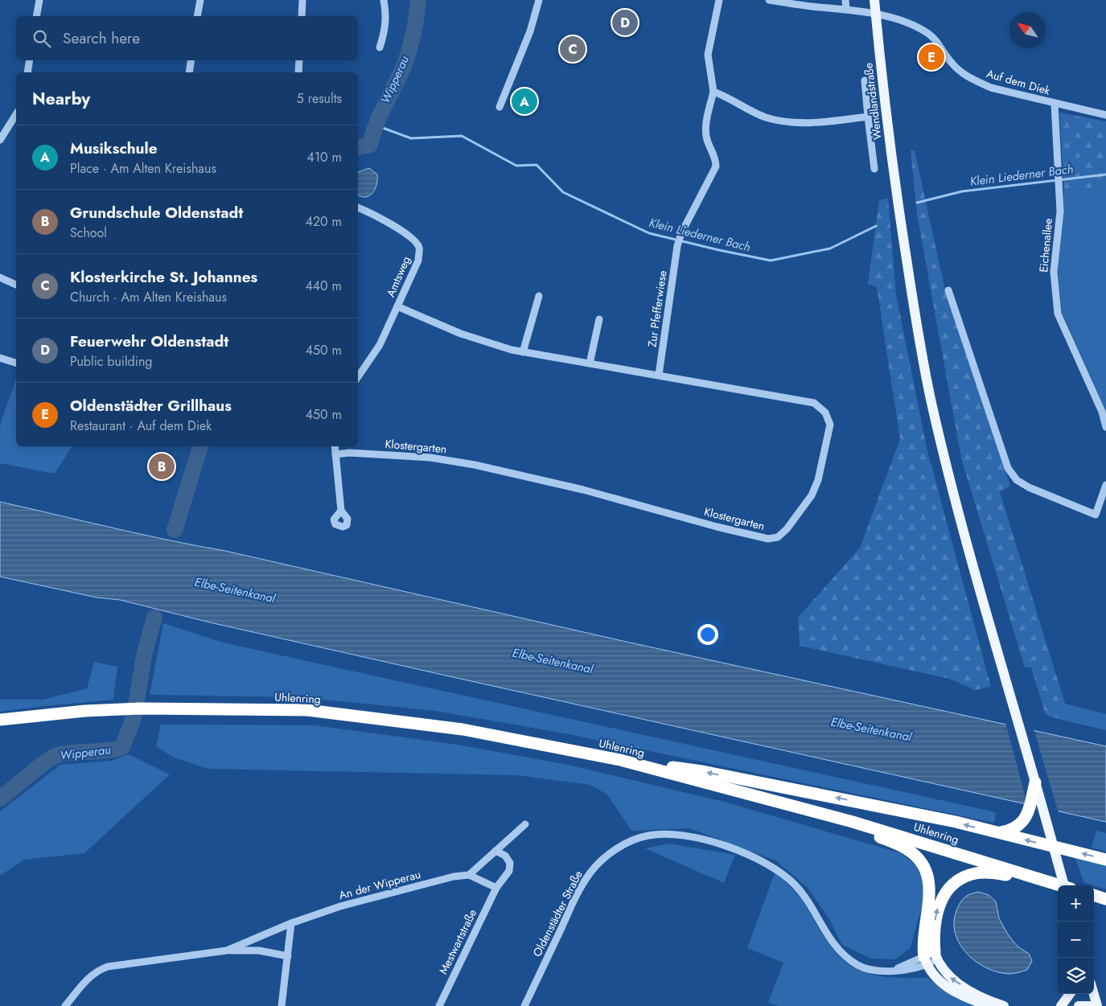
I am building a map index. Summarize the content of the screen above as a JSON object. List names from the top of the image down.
{
  "streets": {
    "highway": ["Uhlenring"],
    "main road": ["Wendlandstraße"],
    "street": [
      "Auf dem Diek",
      "Eichenallee",
      "Amtsweg",
      "Zur Pfefferwiese",
      "Klostergarten",
      "An der Wipperau",
      "Oldenstädter Straße",
      "Mestwartstraße"
    ]
  },
  "crossings": [
    ["Auf dem Diek", "Wendlandstraße"],
    ["Auf dem Diek", "Eichenallee"],
    ["Amtsweg", "Klostergarten"],
    ["Zur Pfefferwiese", "Klostergarten"]
  ],
  "water": ["Wipperau", "Klein Liederner Bach", "Elbe-Seitenkanal"],
  "north": "top left",
  "page": {
    "pins": [
      "D",
      "C",
      "E",
      "A",
      "B"
    ],
    "search": "Search here",
    "heading": ["Nearby", "5 results"],
    "list": [
      {
        "mark": "A",
        "name": "Musikschule",
        "note": "Place · Am Alten Kreishaus",
        "value": "410 m"
      },
      {
        "mark": "B",
        "name": "Grundschule Oldenstadt",
        "note": "School",
        "value": "420 m"
      },
      {
        "mark": "C",
        "name": "Klosterkirche St. Johannes",
        "note": "Church · Am Alten Kreishaus",
        "value": "440 m"
      },
      {
        "mark": "D",
        "name": "Feuerwehr Oldenstadt",
        "note": "Public building",
        "value": "450 m"
      },
      {
        "mark": "E",
        "name": "Oldenstädter Grillhaus",
        "note": "Restaurant · Auf dem Diek",
        "value": "450 m"
      }
    ],
    "map_buttons": ["+", "−"]
  }
}
